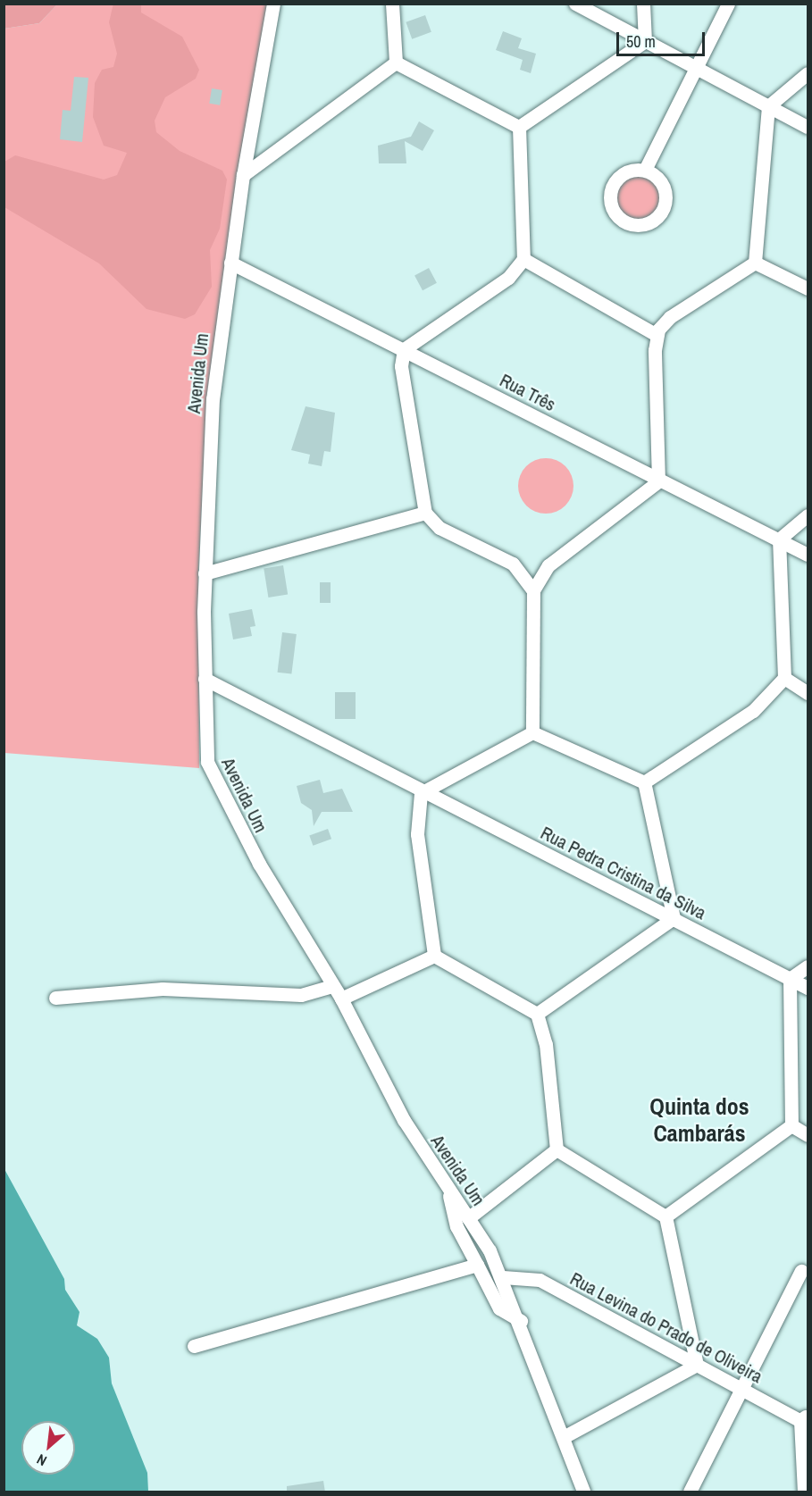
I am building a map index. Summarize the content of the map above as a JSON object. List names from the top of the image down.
{
  "streets": {
    "street": [
      "Avenida Um",
      "Rua Três",
      "Rua Pedra Cristina da Silva",
      "Rua Levina do Prado de Oliveira"
    ]
  },
  "crossings": [
    ["Avenida Um", "Rua Três"],
    ["Avenida Um", "Rua Pedra Cristina da Silva"],
    ["Avenida Um", "Rua Levina do Prado de Oliveira"]
  ],
  "districts": ["Quinta dos Cambarás"],
  "scale_bar": "50 m",
  "north": "bottom left"
}
